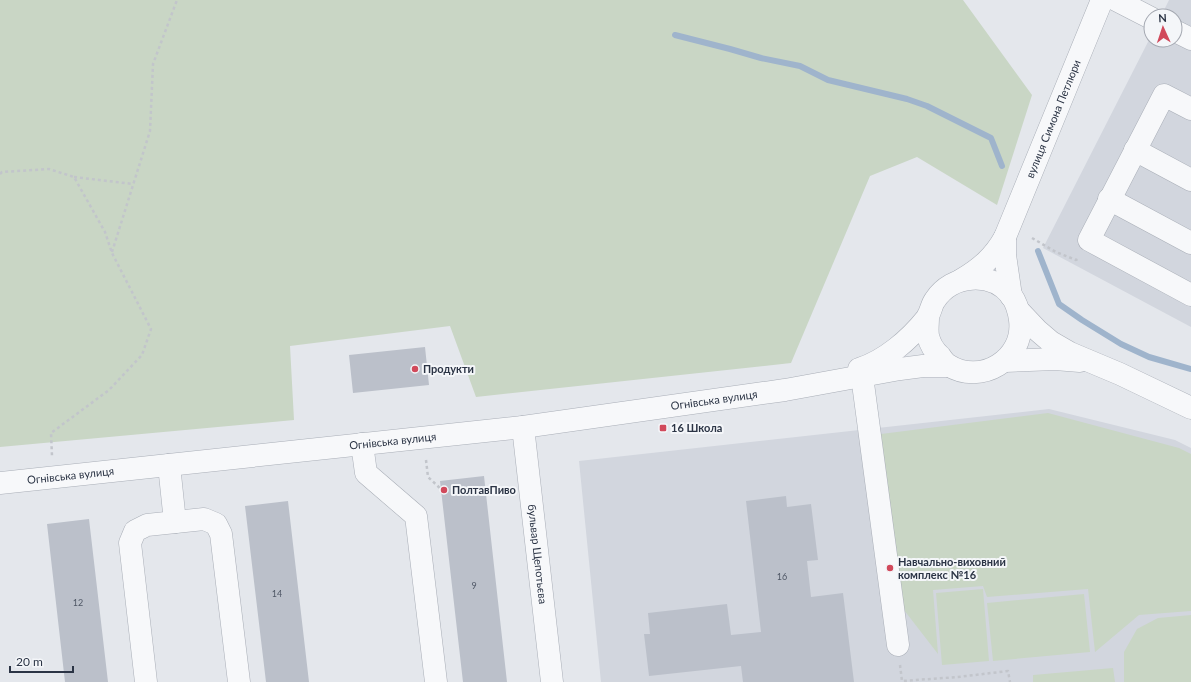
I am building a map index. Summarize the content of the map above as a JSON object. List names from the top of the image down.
{
  "streets": {
    "street": ["вулиця Симона Петлюри", "Огнівська вулиця", "бульвар Щепотьєва"]
  },
  "crossings": [
    ["вулиця Симона Петлюри", "Огнівська вулиця"],
    ["Огнівська вулиця", "бульвар Щепотьєва"]
  ],
  "places": {
    "other": ["Продукти", "ПолтавПиво", "Навчально-виховний комплекс №16"],
    "transit": ["16 Школа"]
  },
  "house_numbers": [
    "16",
    "9",
    "14",
    "12"
  ],
  "scale_bar": "20 m",
  "north": "top"
}
